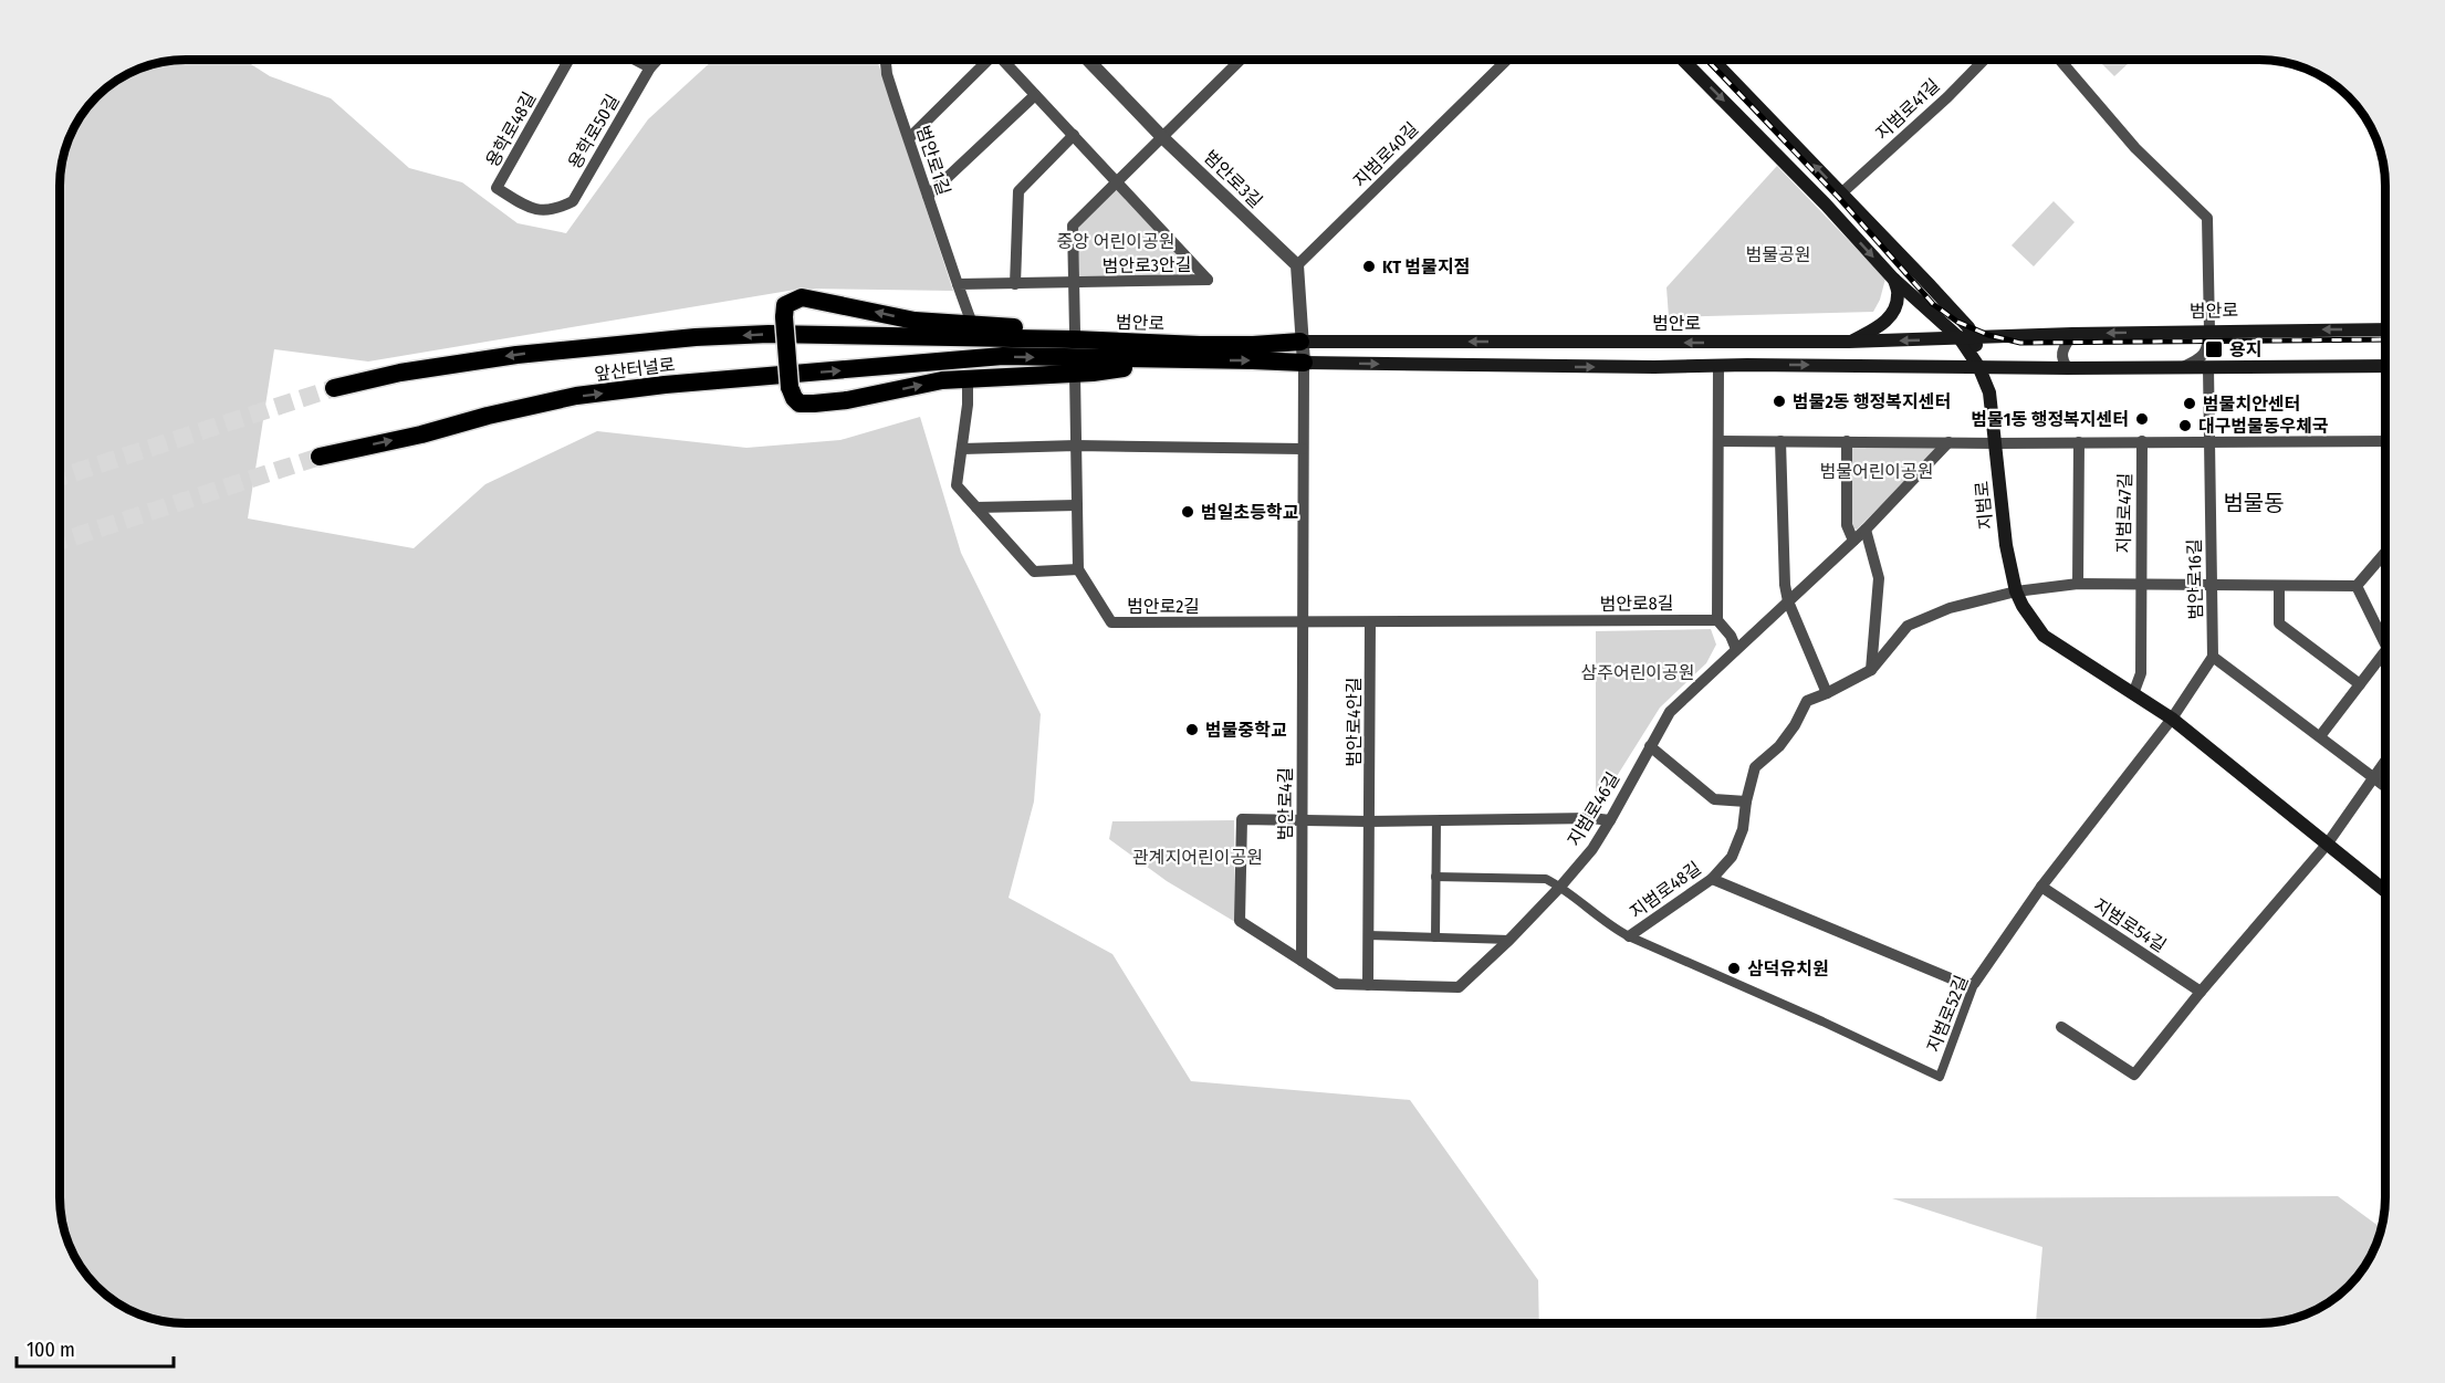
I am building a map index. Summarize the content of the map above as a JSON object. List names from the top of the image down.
{
  "streets": {
    "highway": ["범안로", "앞산터널로"],
    "main road": ["지범로"],
    "street": [
      "지범로41길",
      "용학로48길",
      "용학로50길",
      "지범로40길",
      "범안로1길",
      "범안로3길",
      "범안로3안길",
      "지범로47길",
      "범안로16길",
      "범안로8길",
      "범안로2길",
      "범안로4안길",
      "범안로4길",
      "지범로46길",
      "지범로48길",
      "지범로54길",
      "지범로52길"
    ]
  },
  "crossings": [
    ["용학로48길", "용학로50길"],
    ["지범로40길", "범안로3길"],
    ["범안로1길", "범안로3안길"],
    ["범안로", "앞산터널로"],
    ["범안로", "지범로"],
    ["범안로", "범안로16길"],
    ["범안로", "범안로4길"],
    ["지범로", "지범로47길"],
    ["지범로", "지범로48길"],
    ["지범로", "지범로52길"],
    ["범안로16길", "지범로52길"],
    ["범안로8길", "범안로2길"],
    ["범안로8길", "범안로4안길"],
    ["범안로8길", "범안로4길"],
    ["범안로2길", "범안로4길"],
    ["범안로4안길", "지범로46길"],
    ["지범로46길", "지범로52길"],
    ["지범로48길", "지범로52길"],
    ["지범로54길", "지범로52길"]
  ],
  "districts": ["범물동"],
  "parks": [
    "중앙 어린이공원",
    "범물공원",
    "범물어린이공원",
    "삼주어린이공원",
    "관계지어린이공원"
  ],
  "places": {
    "other": [
      "KT 범물지점",
      "범물2동 행정복지센터",
      "범물치안센터",
      "범물1동 행정복지센터",
      "대구범물동우체국",
      "범일초등학교",
      "범물중학교",
      "삼덕유치원"
    ],
    "transit": ["용지"]
  },
  "scale_bar": "100 m"
}
